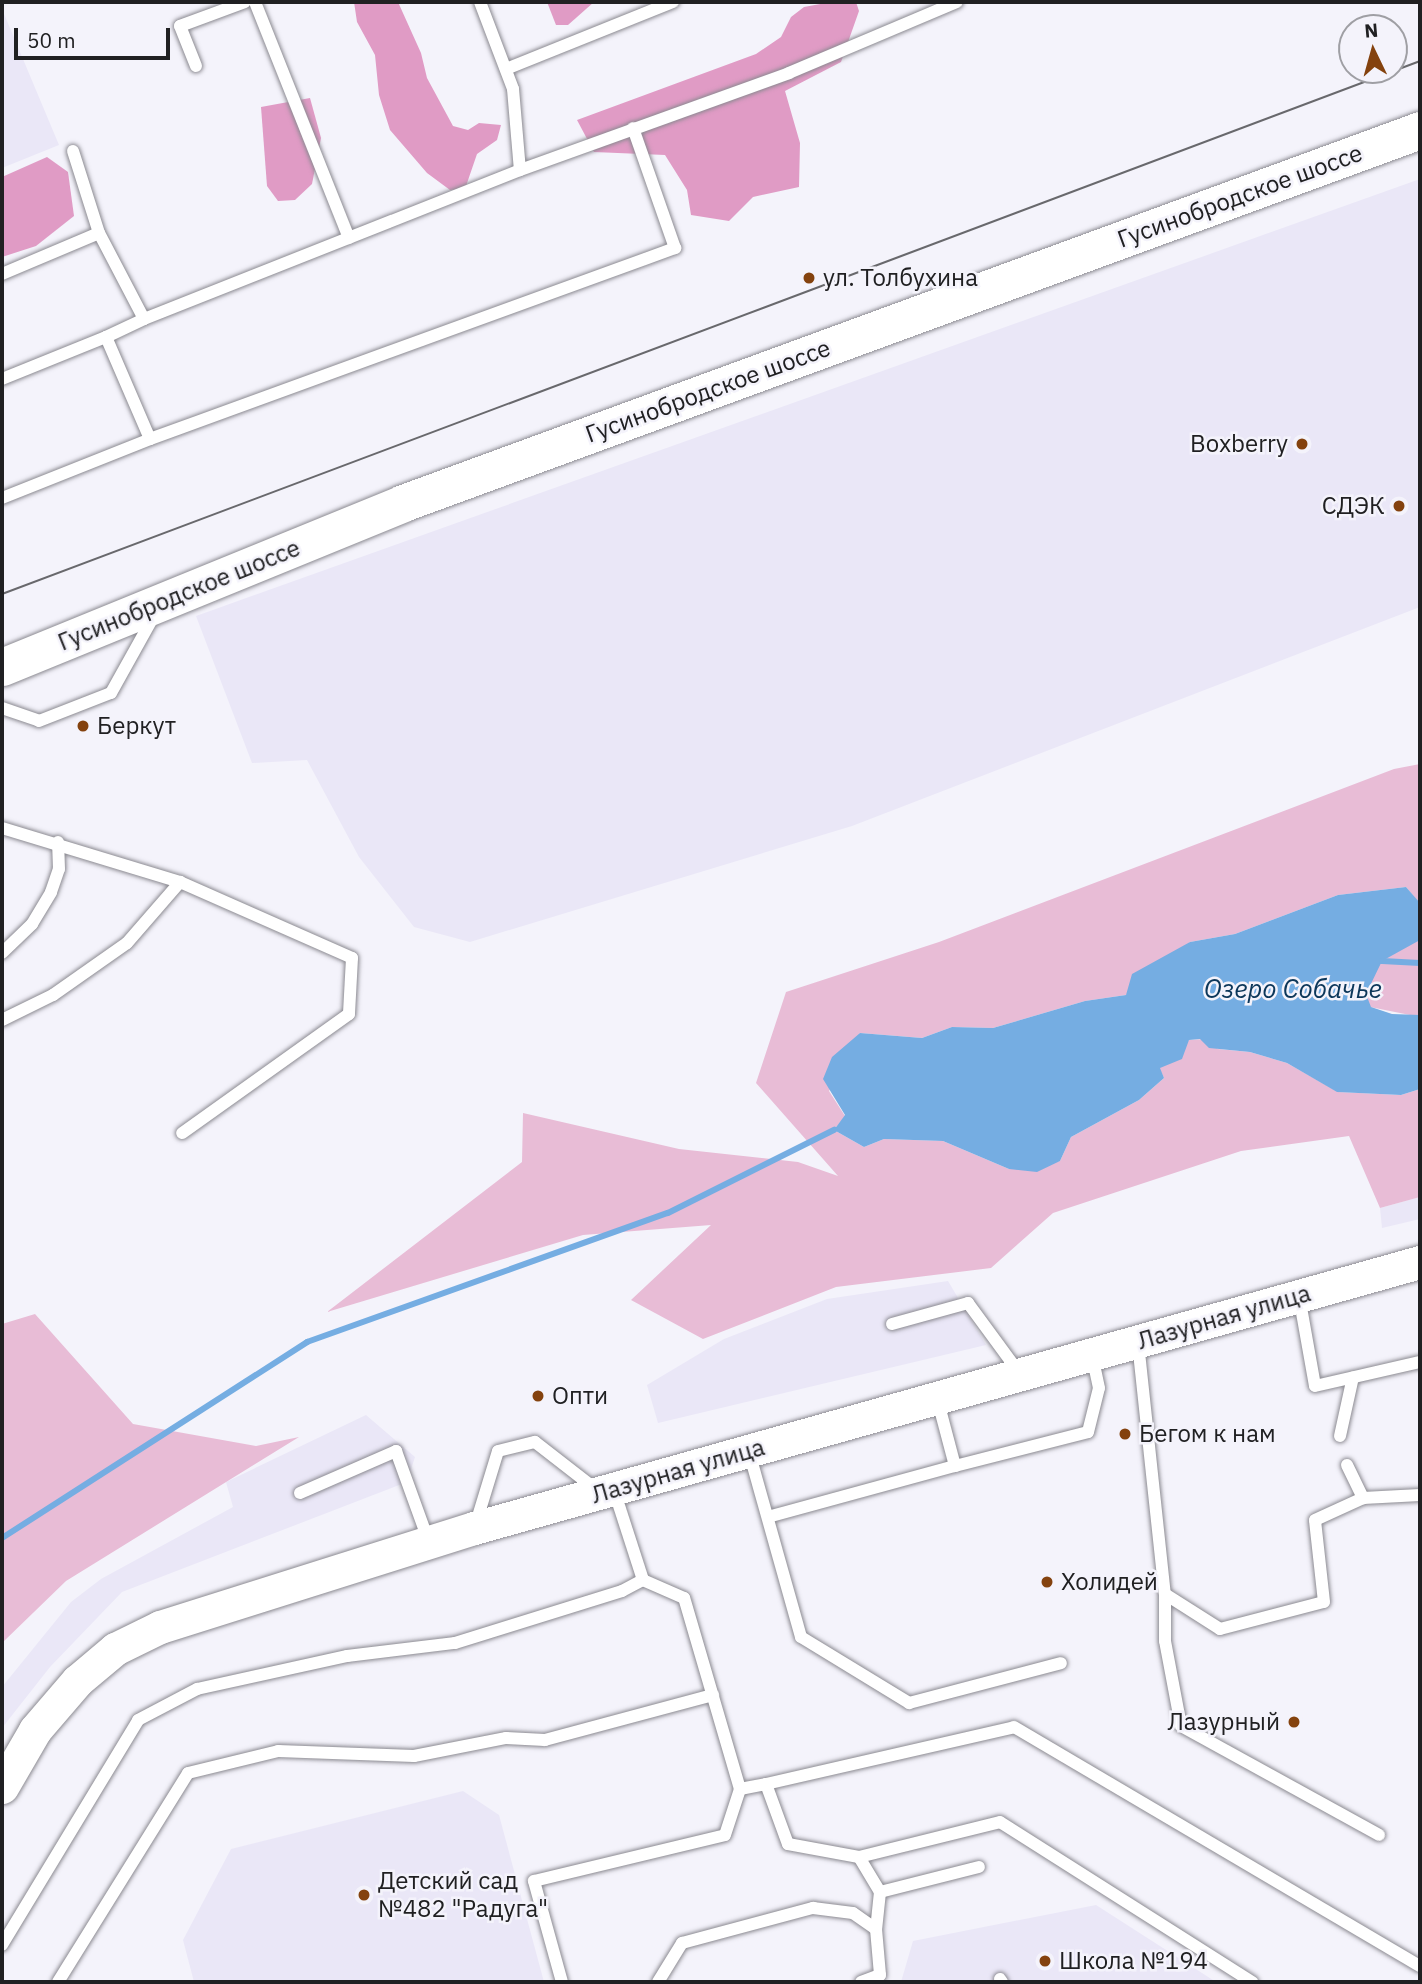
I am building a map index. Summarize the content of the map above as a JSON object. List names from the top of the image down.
{
  "streets": {
    "main road": ["Гусинобродское шоссе"],
    "street": ["Лазурная улица"]
  },
  "water": ["Озеро Собачье"],
  "places": [
    "ул. Толбухина",
    "Boxberry",
    "СДЭК",
    "Беркут",
    "Опти",
    "Бегом к нам",
    "Холидей",
    "Лазурный",
    "Детский сад №482 \"Радуга\"",
    "Школа №194"
  ],
  "scale_bar": "50 m",
  "north": "top"
}
